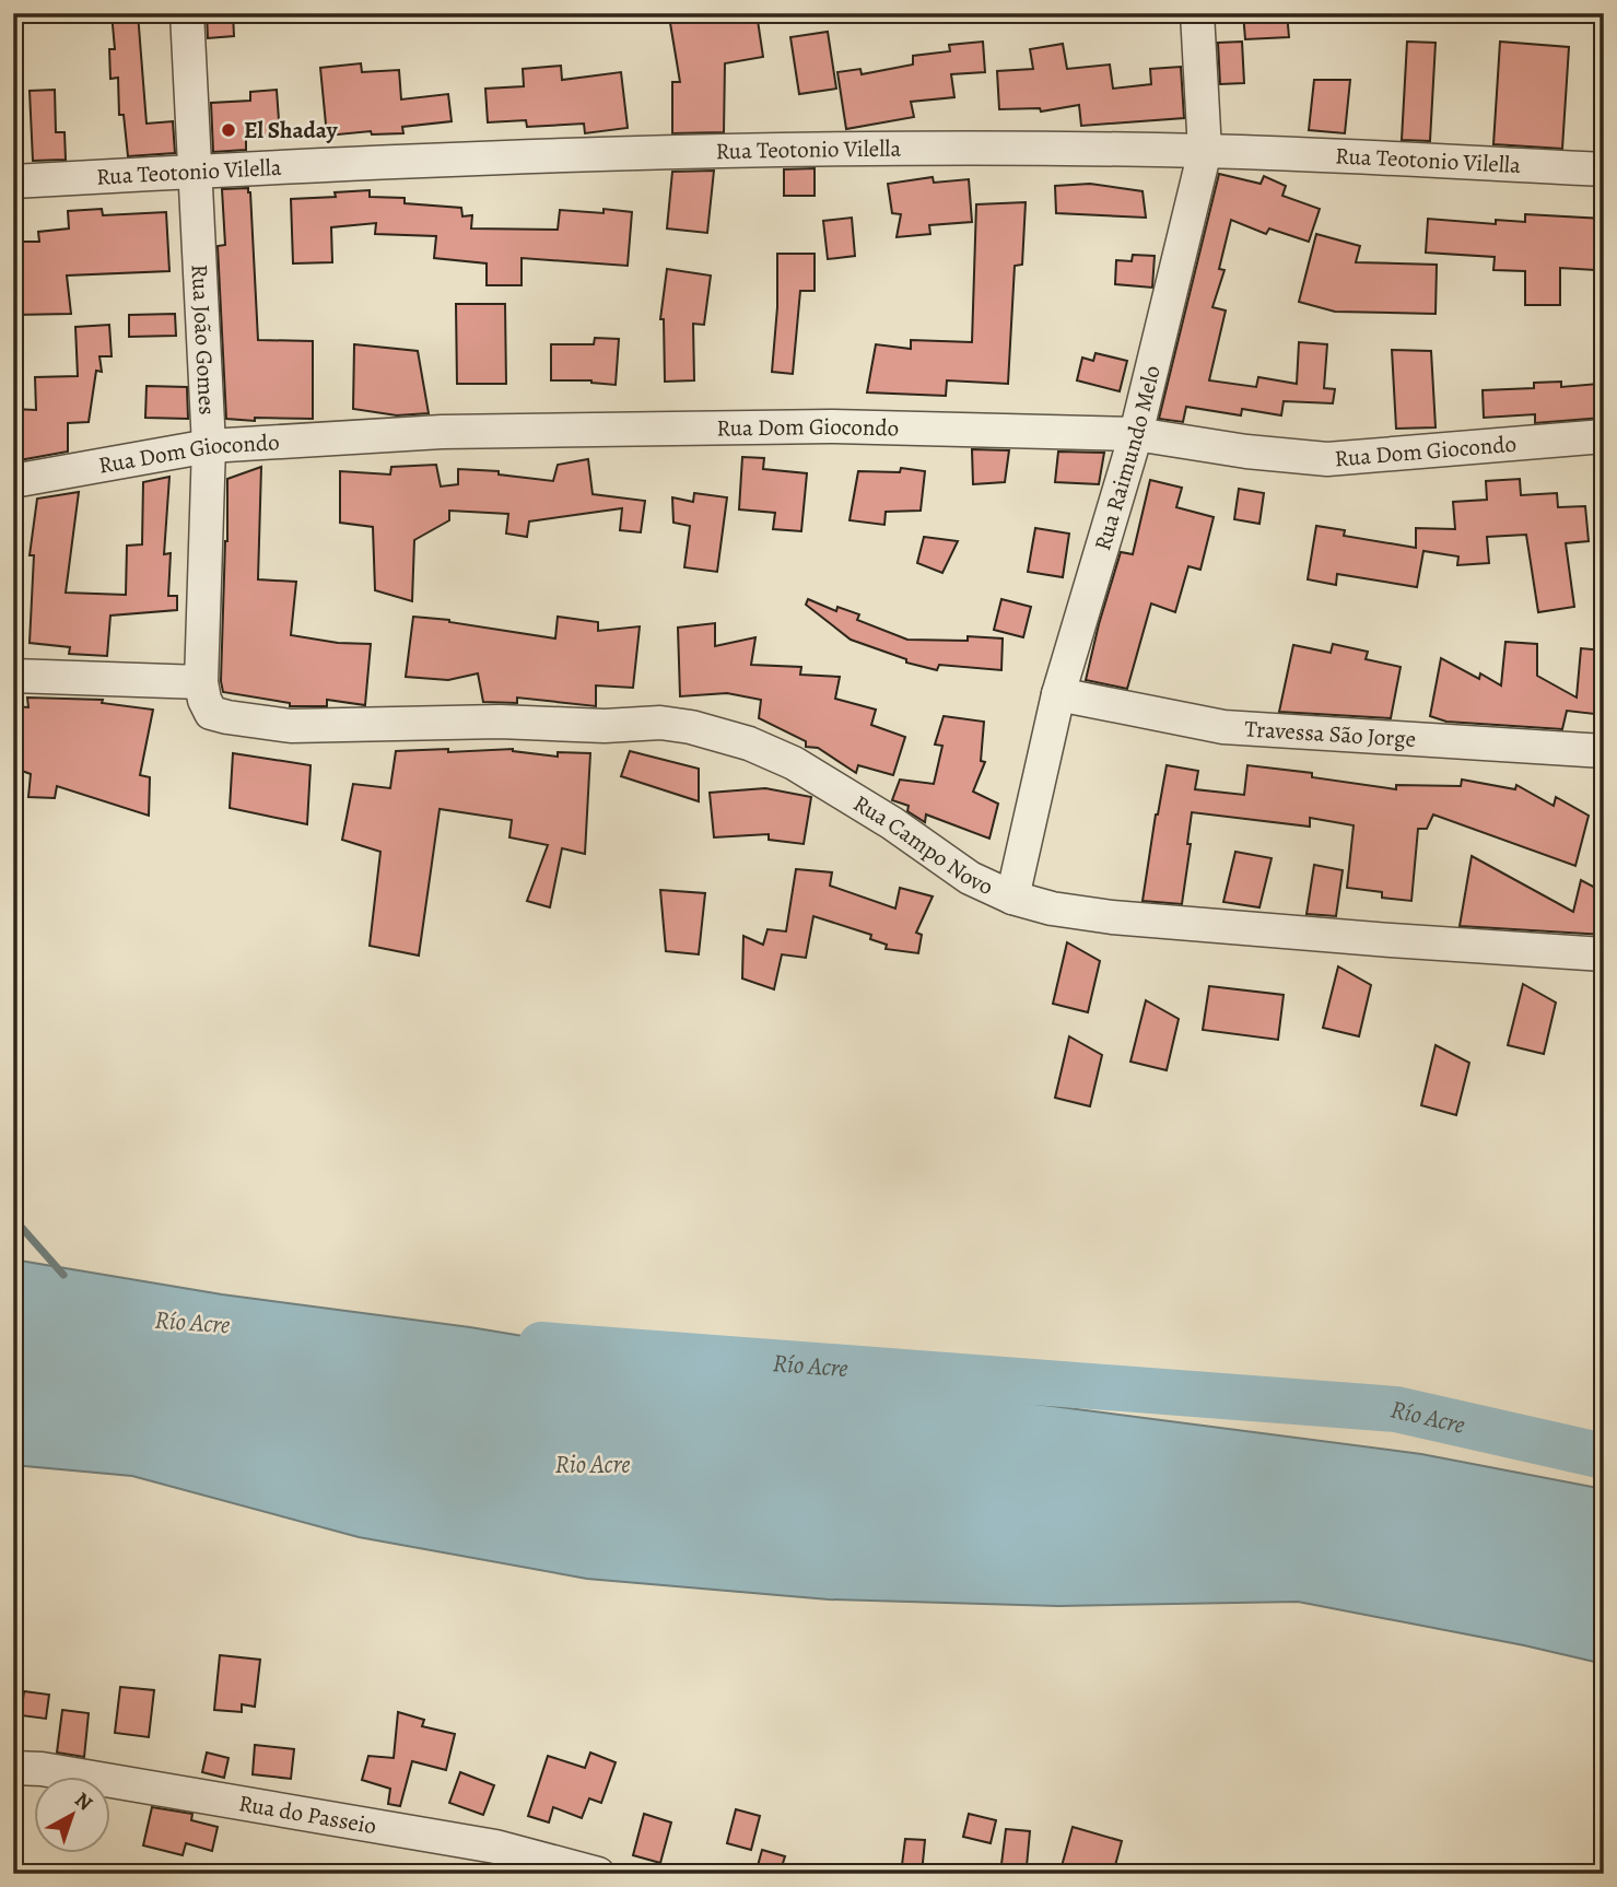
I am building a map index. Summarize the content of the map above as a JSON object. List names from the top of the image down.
{
  "streets": {
    "street": [
      "Rua Teotonio Vilella",
      "Rua João Gomes",
      "Rua Dom Giocondo",
      "Rua Raimundo Melo",
      "Travessa São Jorge",
      "Rua Campo Novo",
      "Rua do Passeio"
    ]
  },
  "crossings": [
    ["Rua Teotonio Vilella", "Rua João Gomes"],
    ["Rua Teotonio Vilella", "Rua Raimundo Melo"],
    ["Rua João Gomes", "Rua Dom Giocondo"],
    ["Rua João Gomes", "Rua Campo Novo"],
    ["Rua Dom Giocondo", "Rua Raimundo Melo"],
    ["Rua Raimundo Melo", "Travessa São Jorge"],
    ["Rua Raimundo Melo", "Rua Campo Novo"]
  ],
  "water": ["Río Acre", "Rio Acre"],
  "places": ["El Shaday"],
  "north": "top right"
}
